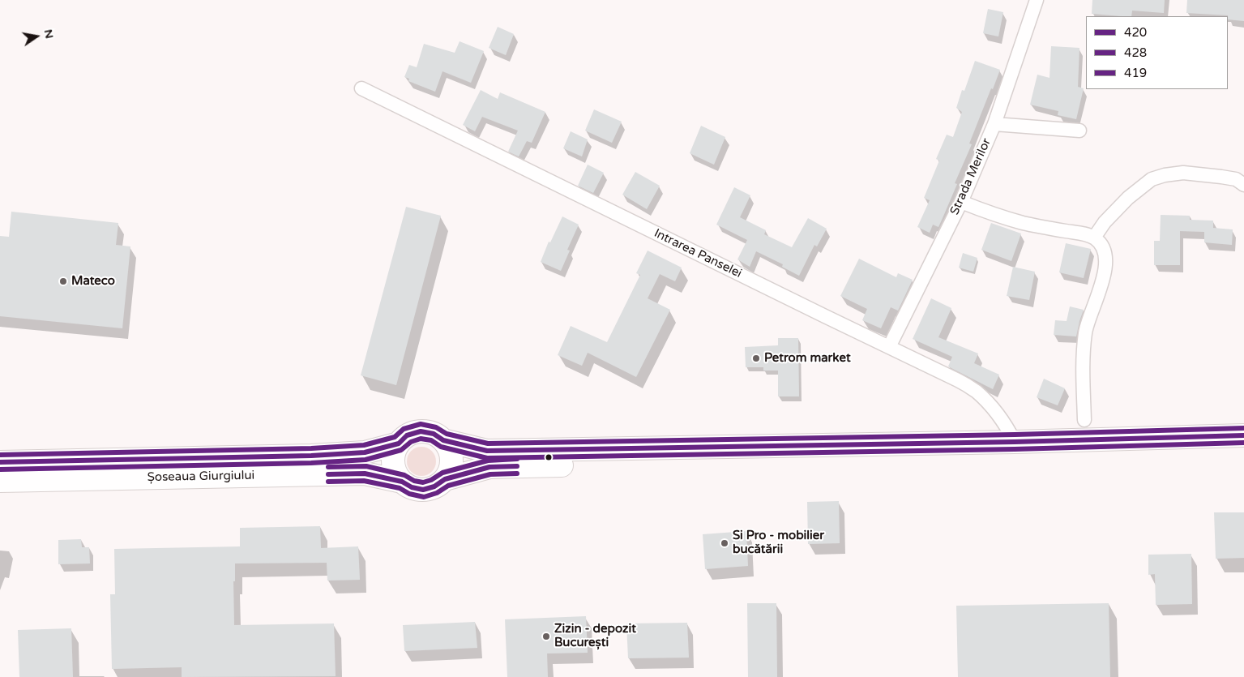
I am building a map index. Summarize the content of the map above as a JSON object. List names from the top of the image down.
{
  "streets": {
    "highway": ["Șoseaua Giurgiului"],
    "street": ["Strada Merilor", "Intrarea Panselei"]
  },
  "crossings": [
    ["Strada Merilor", "Intrarea Panselei"],
    ["Intrarea Panselei", "Șoseaua Giurgiului"]
  ],
  "places": [
    "Mateco",
    "Petrom market",
    "Si Pro - mobilier bucătării",
    "Zizin - depozit București"
  ],
  "lines": ["transit line 419", "transit line 420", "transit line 428"],
  "legend": ["420", "428", "419"],
  "north": "right"
}
